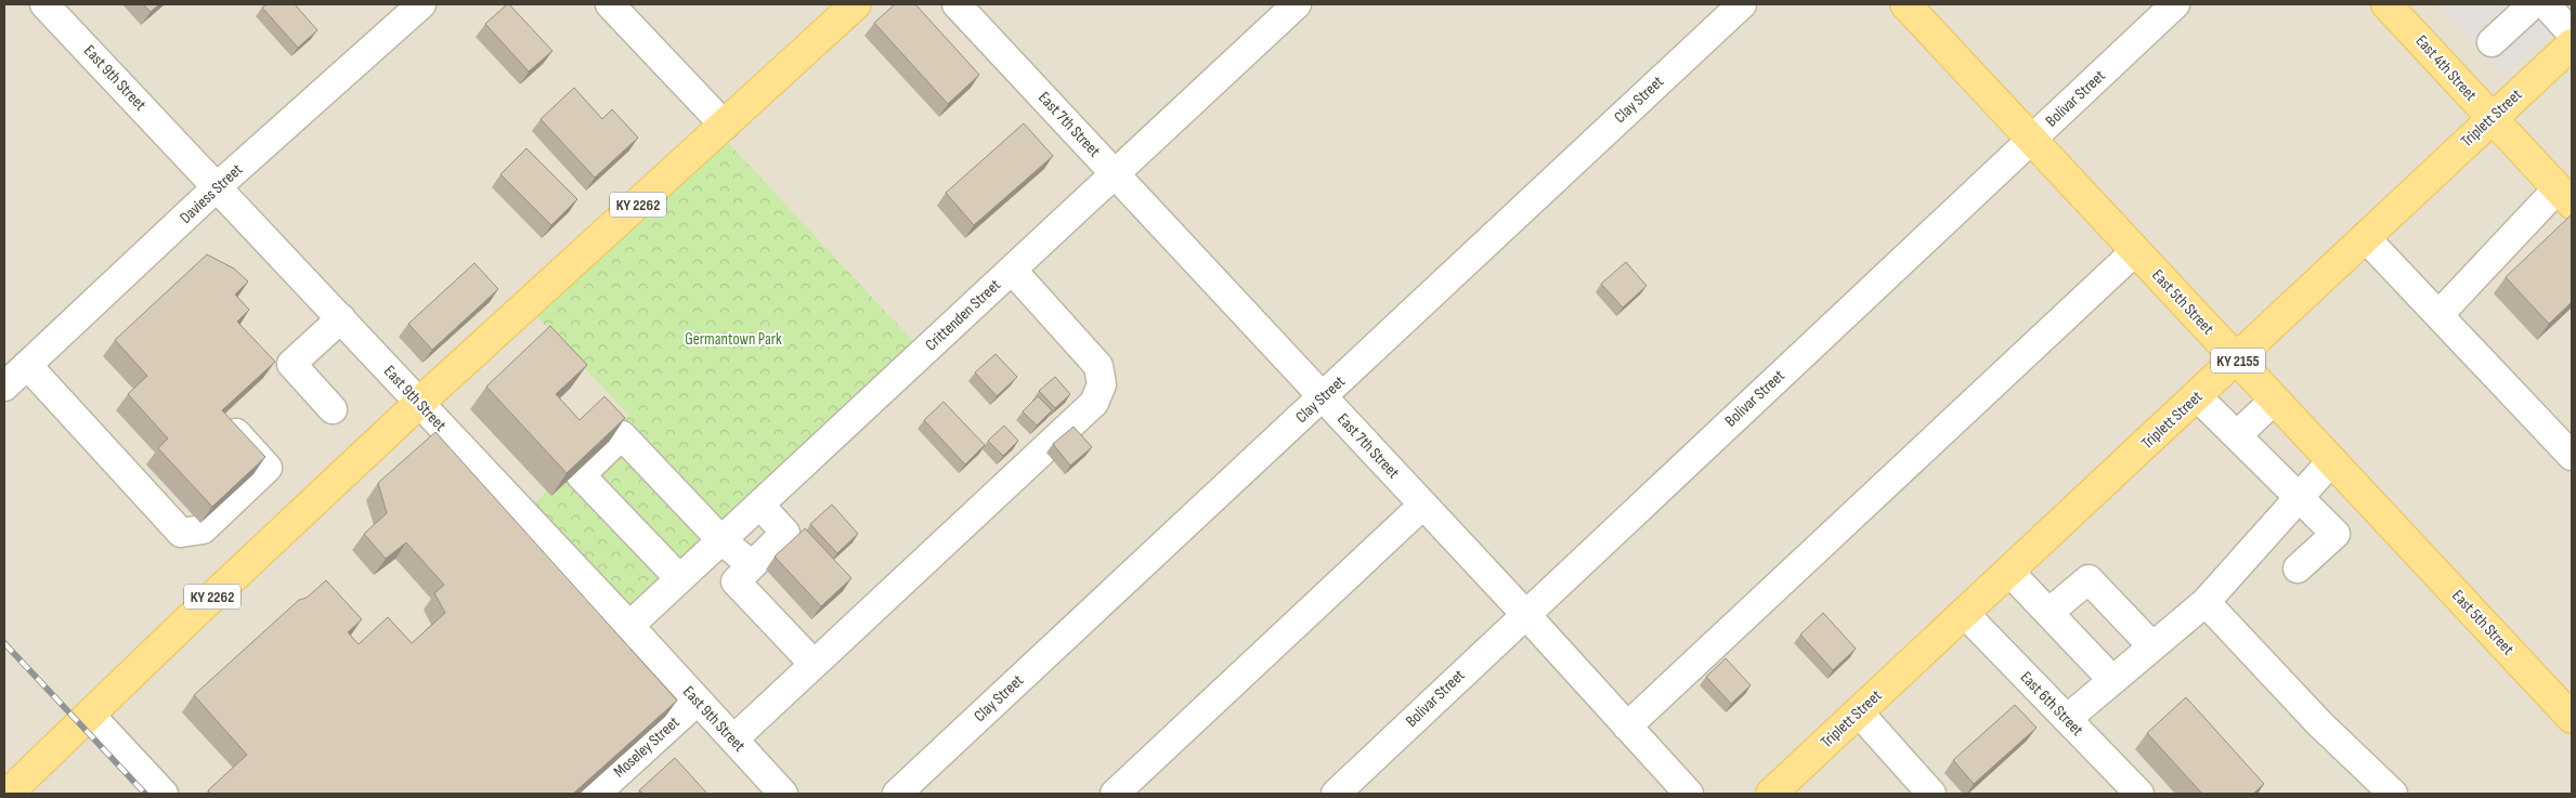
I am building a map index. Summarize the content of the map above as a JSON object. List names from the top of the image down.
{
  "streets": {
    "main road": [
      "East 4th Street",
      "Triplett Street",
      "KY 2262",
      "East 5th Street",
      "KY 2155"
    ],
    "street": [
      "East 9th Street",
      "Bolivar Street",
      "Clay Street",
      "East 7th Street",
      "Daviess Street",
      "Crittenden Street",
      "East 6th Street",
      "Moseley Street"
    ]
  },
  "crossings": [
    ["East 4th Street", "Triplett Street"],
    ["East 9th Street", "Daviess Street"],
    ["East 9th Street", "KY 2262"],
    ["East 9th Street", "Crittenden Street"],
    ["East 9th Street", "Moseley Street"],
    ["Bolivar Street", "East 7th Street"],
    ["Bolivar Street", "East 5th Street"],
    ["Clay Street", "East 7th Street"],
    ["Triplett Street", "East 5th Street"],
    ["Triplett Street", "East 6th Street"],
    ["East 7th Street", "Crittenden Street"]
  ],
  "parks": ["Germantown Park"]
}
